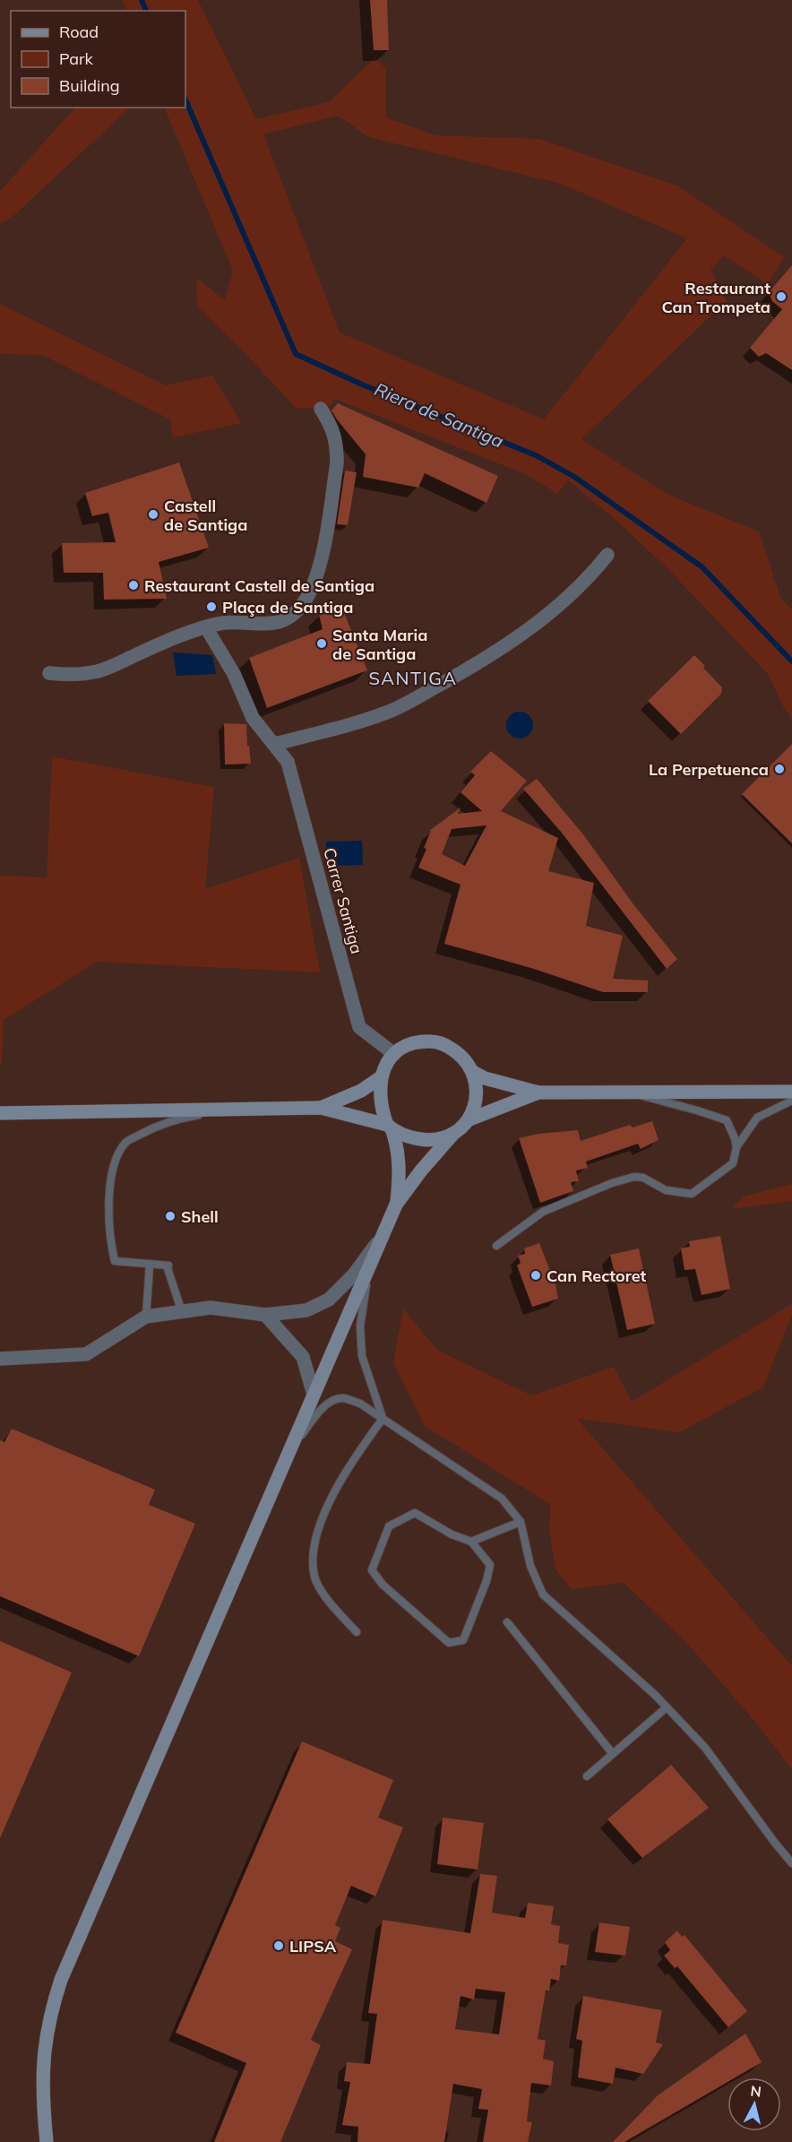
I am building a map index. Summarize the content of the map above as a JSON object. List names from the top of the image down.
{
  "streets": {
    "street": ["Carrer Santiga"]
  },
  "districts": ["SANTIGA"],
  "water": ["Riera de Santiga"],
  "places": [
    "Restaurant Can Trompeta",
    "Castell de Santiga",
    "Restaurant Castell de Santiga",
    "Plaça de Santiga",
    "Santa Maria de Santiga",
    "La Perpetuenca",
    "Shell",
    "Can Rectoret",
    "LIPSA"
  ],
  "legend": ["Road", "Park", "Building"],
  "north": "top"
}
